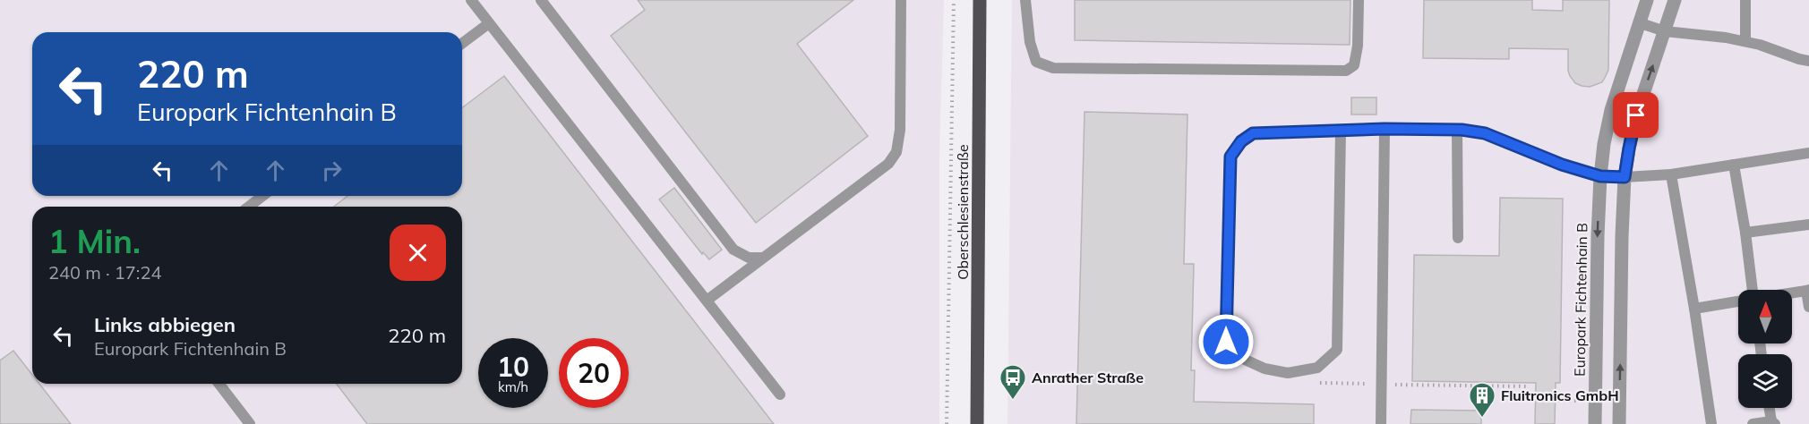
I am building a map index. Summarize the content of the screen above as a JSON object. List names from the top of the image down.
{
  "streets": {
    "main road": ["Oberschlesienstraße"],
    "street": ["Europark Fichtenhain B"]
  },
  "places": {
    "bus stop": ["Anrather Straße"],
    "building": ["Fluitronics GmbH"]
  },
  "north": "top",
  "page": {
    "turn": ["220 m", "Europark Fichtenhain B"],
    "heading": ["1 Min.", "240 m · 17:24"],
    "list": [
      {
        "name": "Links abbiegen",
        "note": "Europark Fichtenhain B",
        "value": "220 m"
      }
    ],
    "speed": "10 km/h",
    "limit": "20"
  }
}
